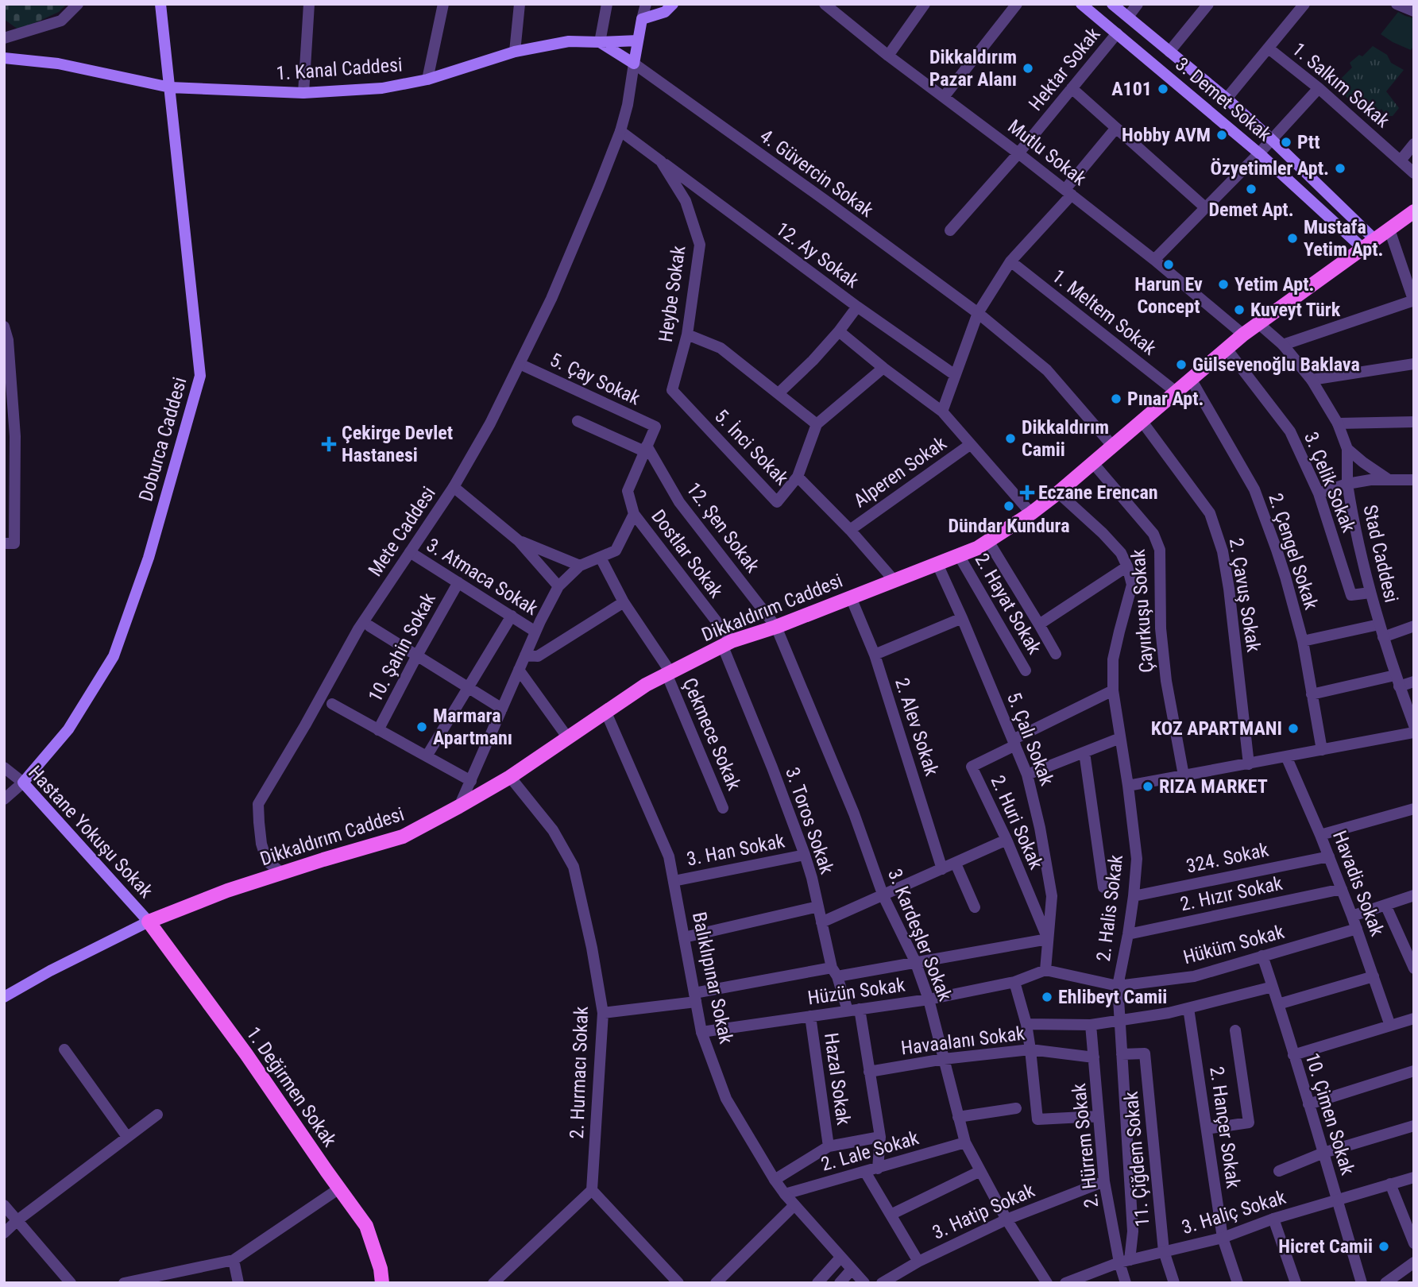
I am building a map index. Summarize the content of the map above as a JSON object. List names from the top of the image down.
{
  "streets": {
    "main road": [
      "1. Kanal Caddesi",
      "3. Demet Sokak",
      "Doburca Caddesi",
      "Mete Caddesi",
      "Dikkaldırım Caddesi",
      "Hastane Yokuşu Sokak",
      "1. Değirmen Sokak"
    ],
    "street": [
      "Hektar Sokak",
      "1. Salkım Sokak",
      "Mutlu Sokak",
      "4. Güvercin Sokak",
      "12. Ay Sokak",
      "Heybe Sokak",
      "1. Meltem Sokak",
      "5. Çay Sokak",
      "5. İnci Sokak",
      "Alperen Sokak",
      "3. Çelik Sokak",
      "12. Şen Sokak",
      "2. Çengel Sokak",
      "Dostlar Sokak",
      "Stad Caddesi",
      "3. Atmaca Sokak",
      "2. Çavuş Sokak",
      "2. Hayat Sokak",
      "Çayırkuşu Sokak",
      "10. Şahin Sokak",
      "2. Alev Sokak",
      "Çekmece Sokak",
      "5. Çalı Sokak",
      "3. Toros Sokak",
      "2. Huri Sokak",
      "3. Han Sokak",
      "324. Sokak",
      "Havadis Sokak",
      "2. Hızır Sokak",
      "2. Halis Sokak",
      "3. Kardeşler Sokak",
      "Hüküm Sokak",
      "Balıklıpınar Sokak",
      "Hüzün Sokak",
      "Havaalanı Sokak",
      "2. Hurmacı Sokak",
      "Hazal Sokak",
      "10. Çimen Sokak",
      "2. Hançer Sokak",
      "2. Hürrem Sokak",
      "2. Lale Sokak",
      "11. Çiğdem Sokak",
      "3. Hatip Sokak",
      "3. Haliç Sokak"
    ]
  },
  "crossings": [
    ["1. Kanal Caddesi", "Doburca Caddesi"],
    ["1. Kanal Caddesi", "Mete Caddesi"],
    ["Hektar Sokak", "3. Demet Sokak"],
    ["Hektar Sokak", "Mutlu Sokak"],
    ["3. Demet Sokak", "Dikkaldırım Caddesi"],
    ["Mutlu Sokak", "Dikkaldırım Caddesi"],
    ["4. Güvercin Sokak", "Mete Caddesi"],
    ["4. Güvercin Sokak", "Dikkaldırım Caddesi"],
    ["12. Ay Sokak", "Heybe Sokak"],
    ["Heybe Sokak", "5. İnci Sokak"],
    ["Heybe Sokak", "Mete Caddesi"],
    ["1. Meltem Sokak", "Dikkaldırım Caddesi"],
    ["5. Çay Sokak", "12. Şen Sokak"],
    ["5. Çay Sokak", "Mete Caddesi"],
    ["Doburca Caddesi", "Hastane Yokuşu Sokak"],
    ["5. İnci Sokak", "Alperen Sokak"],
    ["5. İnci Sokak", "Dikkaldırım Caddesi"],
    ["3. Çelik Sokak", "Stad Caddesi"],
    ["3. Çelik Sokak", "Dikkaldırım Caddesi"],
    ["12. Şen Sokak", "Dikkaldırım Caddesi"],
    ["12. Şen Sokak", "3. Kardeşler Sokak"],
    ["Mete Caddesi", "3. Atmaca Sokak"],
    ["Mete Caddesi", "Dikkaldırım Caddesi"],
    ["2. Çengel Sokak", "Dikkaldırım Caddesi"],
    ["Dostlar Sokak", "Dikkaldırım Caddesi"],
    ["Dostlar Sokak", "3. Toros Sokak"],
    ["3. Atmaca Sokak", "10. Şahin Sokak"],
    ["2. Çavuş Sokak", "Dikkaldırım Caddesi"],
    ["2. Hayat Sokak", "Dikkaldırım Caddesi"],
    ["Dikkaldırım Caddesi", "Çayırkuşu Sokak"],
    ["Dikkaldırım Caddesi", "2. Alev Sokak"],
    ["Dikkaldırım Caddesi", "Çekmece Sokak"],
    ["Dikkaldırım Caddesi", "5. Çalı Sokak"],
    ["Dikkaldırım Caddesi", "3. Toros Sokak"],
    ["Dikkaldırım Caddesi", "Hastane Yokuşu Sokak"],
    ["Dikkaldırım Caddesi", "2. Halis Sokak"],
    ["Dikkaldırım Caddesi", "3. Kardeşler Sokak"],
    ["Dikkaldırım Caddesi", "Balıklıpınar Sokak"],
    ["Dikkaldırım Caddesi", "2. Hurmacı Sokak"],
    ["Dikkaldırım Caddesi", "1. Değirmen Sokak"],
    ["5. Çalı Sokak", "2. Huri Sokak"],
    ["5. Çalı Sokak", "Hüzün Sokak"],
    ["3. Toros Sokak", "3. Han Sokak"],
    ["3. Toros Sokak", "Hüzün Sokak"],
    ["3. Toros Sokak", "Havaalanı Sokak"],
    ["3. Toros Sokak", "2. Lale Sokak"],
    ["Hastane Yokuşu Sokak", "1. Değirmen Sokak"],
    ["3. Han Sokak", "Balıklıpınar Sokak"],
    ["324. Sokak", "Havadis Sokak"],
    ["324. Sokak", "2. Halis Sokak"],
    ["Havadis Sokak", "2. Hızır Sokak"],
    ["Havadis Sokak", "Hüküm Sokak"],
    ["2. Hızır Sokak", "2. Halis Sokak"],
    ["2. Halis Sokak", "Hüküm Sokak"],
    ["2. Halis Sokak", "2. Hürrem Sokak"],
    ["2. Halis Sokak", "11. Çiğdem Sokak"],
    ["2. Halis Sokak", "3. Haliç Sokak"],
    ["3. Kardeşler Sokak", "Hüzün Sokak"],
    ["3. Kardeşler Sokak", "Havaalanı Sokak"],
    ["3. Kardeşler Sokak", "2. Lale Sokak"],
    ["3. Kardeşler Sokak", "3. Hatip Sokak"],
    ["Hüküm Sokak", "10. Çimen Sokak"],
    ["Balıklıpınar Sokak", "Hüzün Sokak"],
    ["Balıklıpınar Sokak", "2. Lale Sokak"],
    ["Hüzün Sokak", "Hazal Sokak"],
    ["Havaalanı Sokak", "2. Hürrem Sokak"],
    ["Hazal Sokak", "2. Lale Sokak"],
    ["10. Çimen Sokak", "3. Haliç Sokak"],
    ["2. Hançer Sokak", "3. Haliç Sokak"],
    ["2. Hürrem Sokak", "3. Hatip Sokak"],
    ["2. Hürrem Sokak", "3. Haliç Sokak"],
    ["11. Çiğdem Sokak", "3. Haliç Sokak"]
  ],
  "places": {
    "other": [
      "Dikkaldırım Pazar Alanı",
      "A101",
      "Hobby AVM",
      "Ptt",
      "Özyetimler Apt.",
      "Demet Apt.",
      "Mustafa Yetim Apt.",
      "Harun Ev Concept",
      "Yetim Apt.",
      "Kuveyt Türk",
      "Gülsevenoğlu Baklava",
      "Pınar Apt.",
      "Dikkaldırım Camii",
      "Dündar Kundura",
      "Marmara Apartmanı",
      "KOZ APARTMANI",
      "RIZA MARKET",
      "Ehlibeyt Camii",
      "Hicret Camii"
    ],
    "health": ["Çekirge Devlet Hastanesi", "Eczane Erencan"]
  }
}
